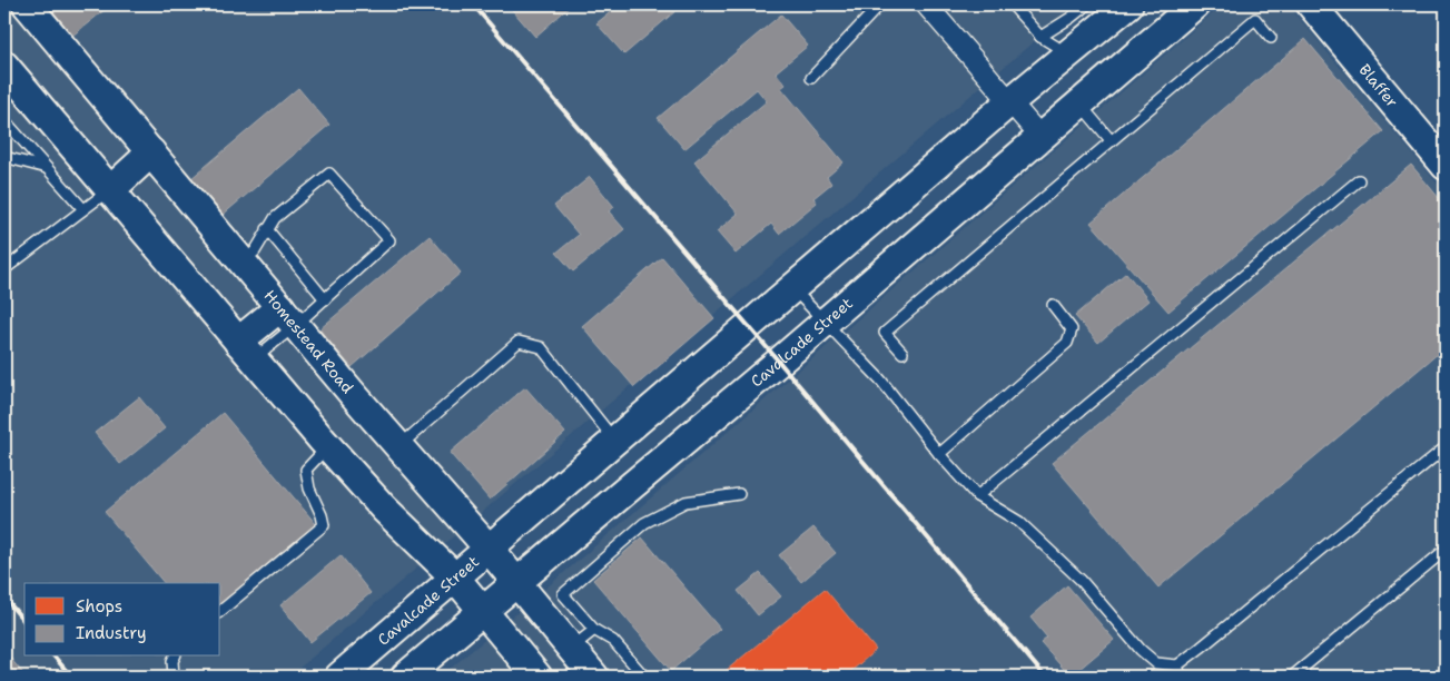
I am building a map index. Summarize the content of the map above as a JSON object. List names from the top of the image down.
{
  "streets": {
    "main road": ["Blaffer", "Homestead Road", "Cavalcade Street"]
  },
  "crossings": [
    ["Homestead Road", "Cavalcade Street"]
  ],
  "legend": ["Shops", "Industry"]
}
